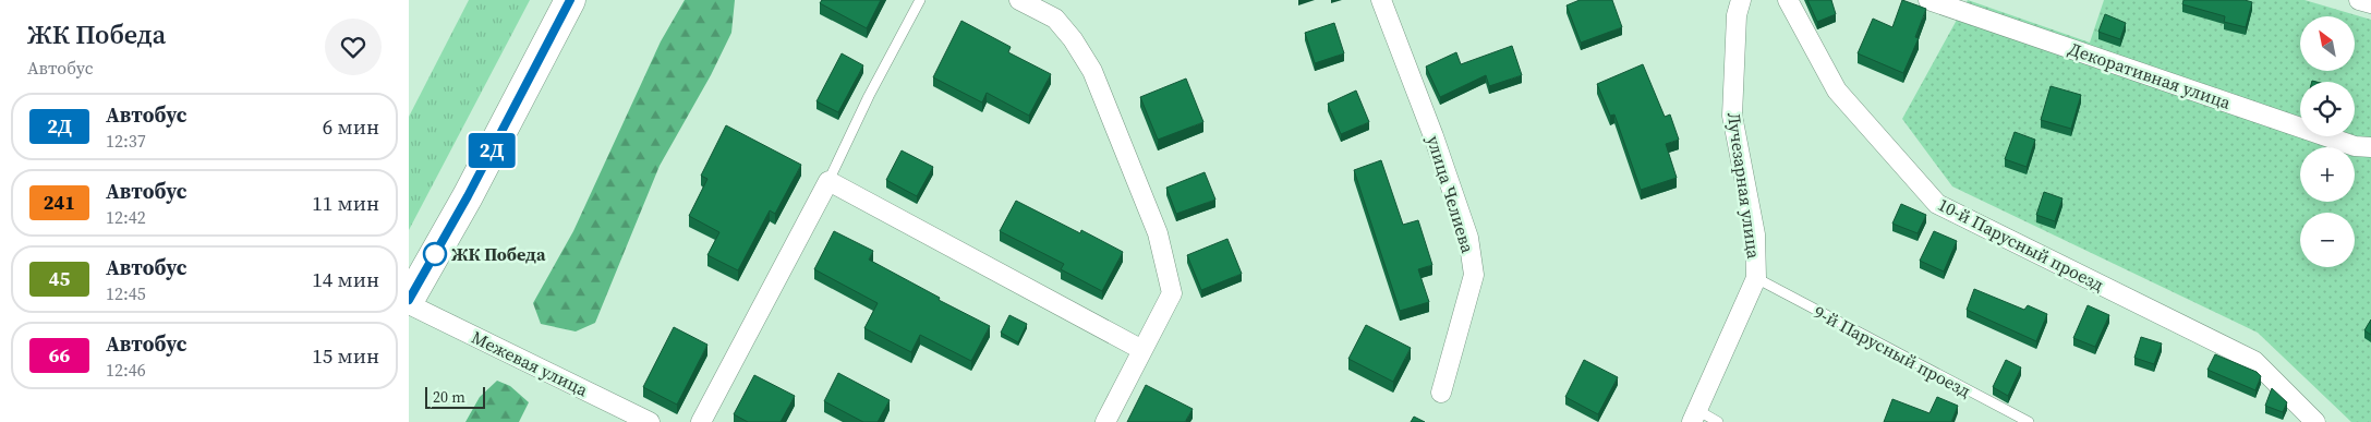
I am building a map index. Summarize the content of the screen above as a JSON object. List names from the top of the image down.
{
  "streets": {
    "street": [
      "Декоративная улица",
      "Лучезарная улица",
      "улица Челиева",
      "10-й Парусный проезд",
      "Межевая улица"
    ],
    "lane": ["9-й Парусный проезд"]
  },
  "crossings": [
    ["Лучезарная улица", "9-й Парусный проезд"]
  ],
  "places": ["ЖК Победа"],
  "lines": ["bus line 2Д"],
  "scale_bar": "20 m",
  "north": "top left",
  "page": {
    "heading": ["ЖК Победа", "Автобус"],
    "on_map": "2Д",
    "map_buttons": ["+", "−"],
    "list": [
      {
        "mark": "2Д",
        "name": "Автобус",
        "note": "12:37",
        "value": "6 мин"
      },
      {
        "mark": "241",
        "name": "Автобус",
        "note": "12:42",
        "value": "11 мин"
      },
      {
        "mark": "45",
        "name": "Автобус",
        "note": "12:45",
        "value": "14 мин"
      },
      {
        "mark": "66",
        "name": "Автобус",
        "note": "12:46",
        "value": "15 мин"
      }
    ],
    "scale": "20 m"
  }
}
